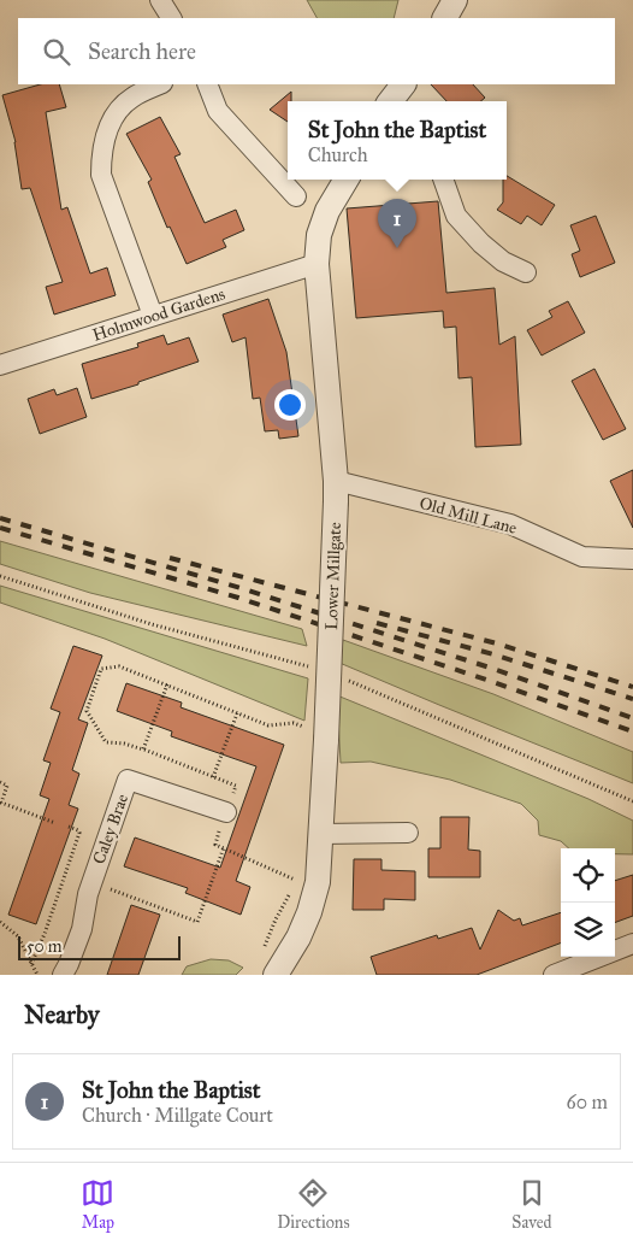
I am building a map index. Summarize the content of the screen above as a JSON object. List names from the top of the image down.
{
  "streets": {
    "street": [
      "Holmwood Gardens",
      "Old Mill Lane",
      "Lower Millgate",
      "Caley Brae"
    ]
  },
  "crossings": [
    ["Holmwood Gardens", "Lower Millgate"],
    ["Old Mill Lane", "Lower Millgate"]
  ],
  "scale_bar": "50 m",
  "page": {
    "search": "Search here",
    "popup": ["St John the Baptist", "Church"],
    "pins": "1",
    "scale": "50 m",
    "heading": "Nearby",
    "list": [
      {
        "mark": "1",
        "name": "St John the Baptist",
        "note": "Church · Millgate Court",
        "value": "60 m"
      }
    ],
    "nav": ["Map", "Directions", "Saved"]
  }
}
